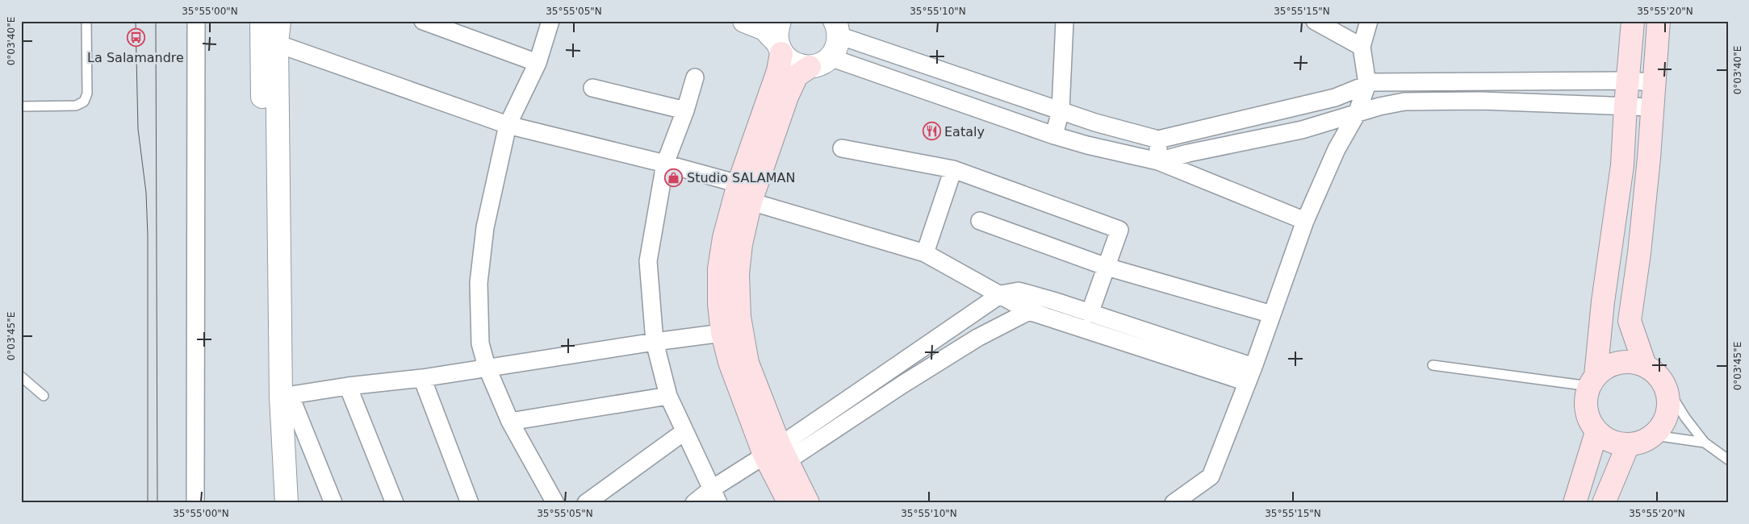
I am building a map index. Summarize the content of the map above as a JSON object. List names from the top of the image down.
{
  "places": {
    "bus stop": ["La Salamandre"],
    "restaurant": ["Eataly"],
    "shop": ["Studio SALAMAN"]
  },
  "coordinates": [
    "35°55'00\"N",
    "35°55'05\"N",
    "35°55'10\"N",
    "35°55'15\"N",
    "35°55'20\"N",
    "0°03'40\"E",
    "0°03'45\"E"
  ]
}
